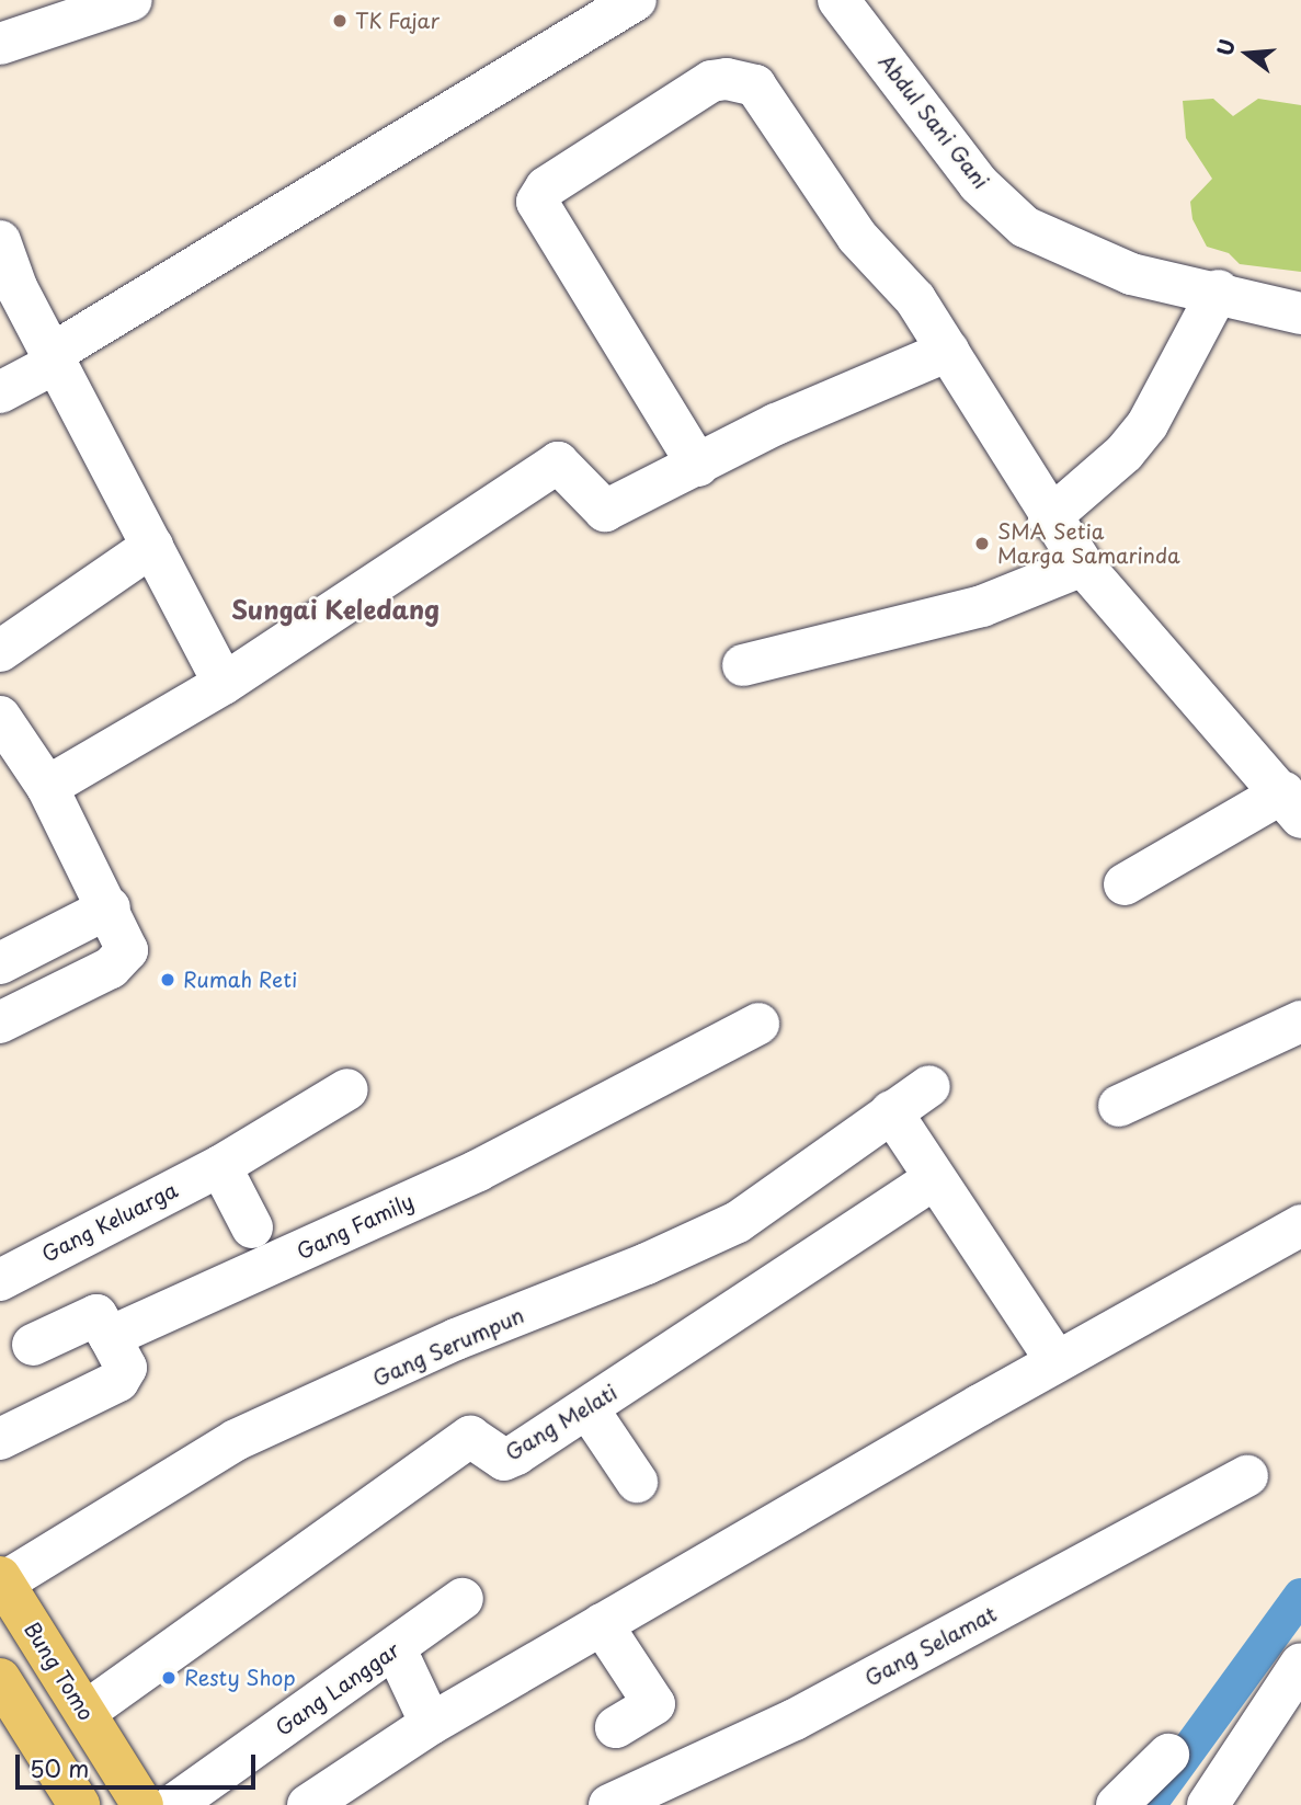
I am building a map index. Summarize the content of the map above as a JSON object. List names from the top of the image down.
{
  "streets": {
    "main road": ["Bung Tomo"],
    "street": [
      "Abdul Sani Gani",
      "Gang Keluarga",
      "Gang Family",
      "Gang Serumpun",
      "Gang Melati",
      "Gang Selamat",
      "Gang Langgar"
    ]
  },
  "crossings": [
    ["Gang Serumpun", "Bung Tomo"],
    ["Gang Melati", "Bung Tomo"]
  ],
  "districts": ["Sungai Keledang"],
  "places": [
    "TK Fajar",
    "SMA Setia Marga Samarinda",
    "Rumah Reti",
    "Resty Shop"
  ],
  "scale_bar": "50 m",
  "north": "left"
}
